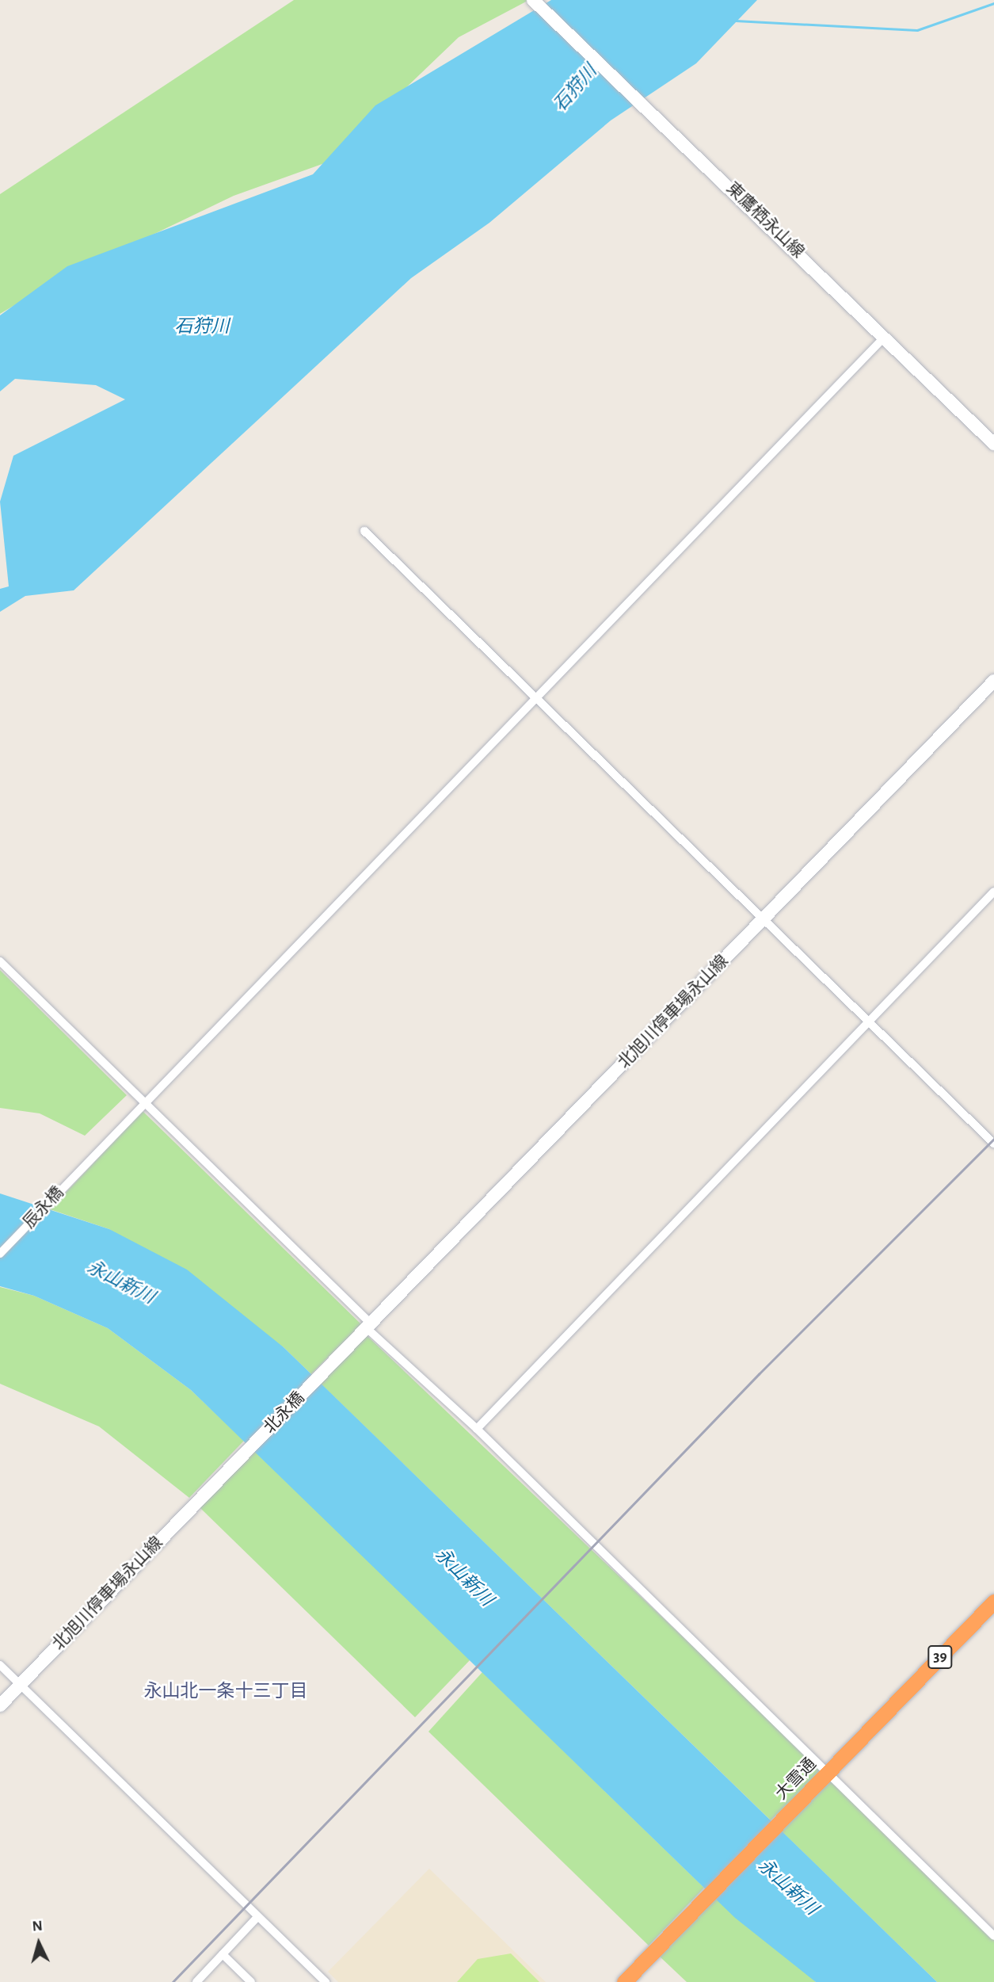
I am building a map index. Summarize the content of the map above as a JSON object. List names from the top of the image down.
{
  "streets": {
    "highway": ["39", "大雪通"],
    "main road": ["東鷹栖永山線", "北旭川停車場永山線", "北永橋"],
    "street": ["辰永橋"]
  },
  "crossings": [
    ["東鷹栖永山線", "辰永橋"],
    ["北旭川停車場永山線", "北永橋"]
  ],
  "districts": ["永山北一条十三丁目"],
  "water": ["石狩川", "永山新川"],
  "north": "top"
}
